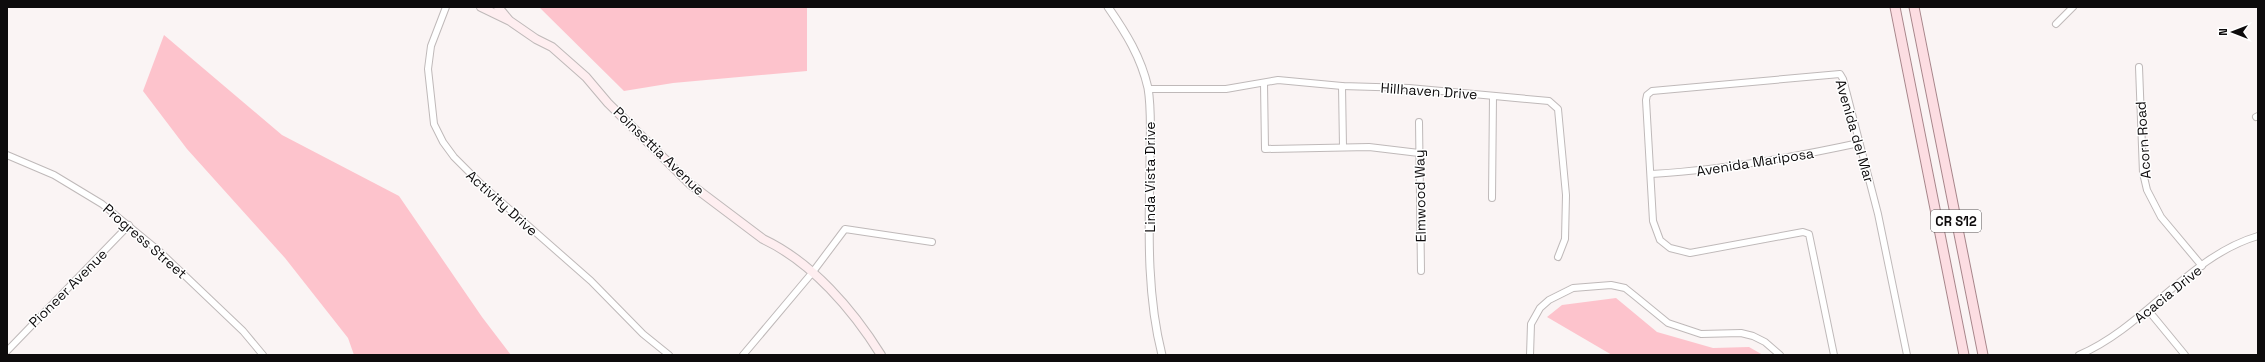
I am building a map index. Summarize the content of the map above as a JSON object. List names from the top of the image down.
{
  "streets": {
    "main road": ["Poinsettia Avenue", "CR S12"],
    "street": [
      "Hillhaven Drive",
      "Avenida del Mar",
      "Acorn Road",
      "Avenida Mariposa",
      "Linda Vista Drive",
      "Elmwood Way",
      "Activity Drive",
      "Progress Street",
      "Pioneer Avenue",
      "Acacia Drive"
    ]
  },
  "crossings": [
    ["Hillhaven Drive", "Linda Vista Drive"],
    ["Avenida del Mar", "Avenida Mariposa"],
    ["Acorn Road", "Acacia Drive"],
    ["Progress Street", "Pioneer Avenue"]
  ],
  "north": "left"
}
